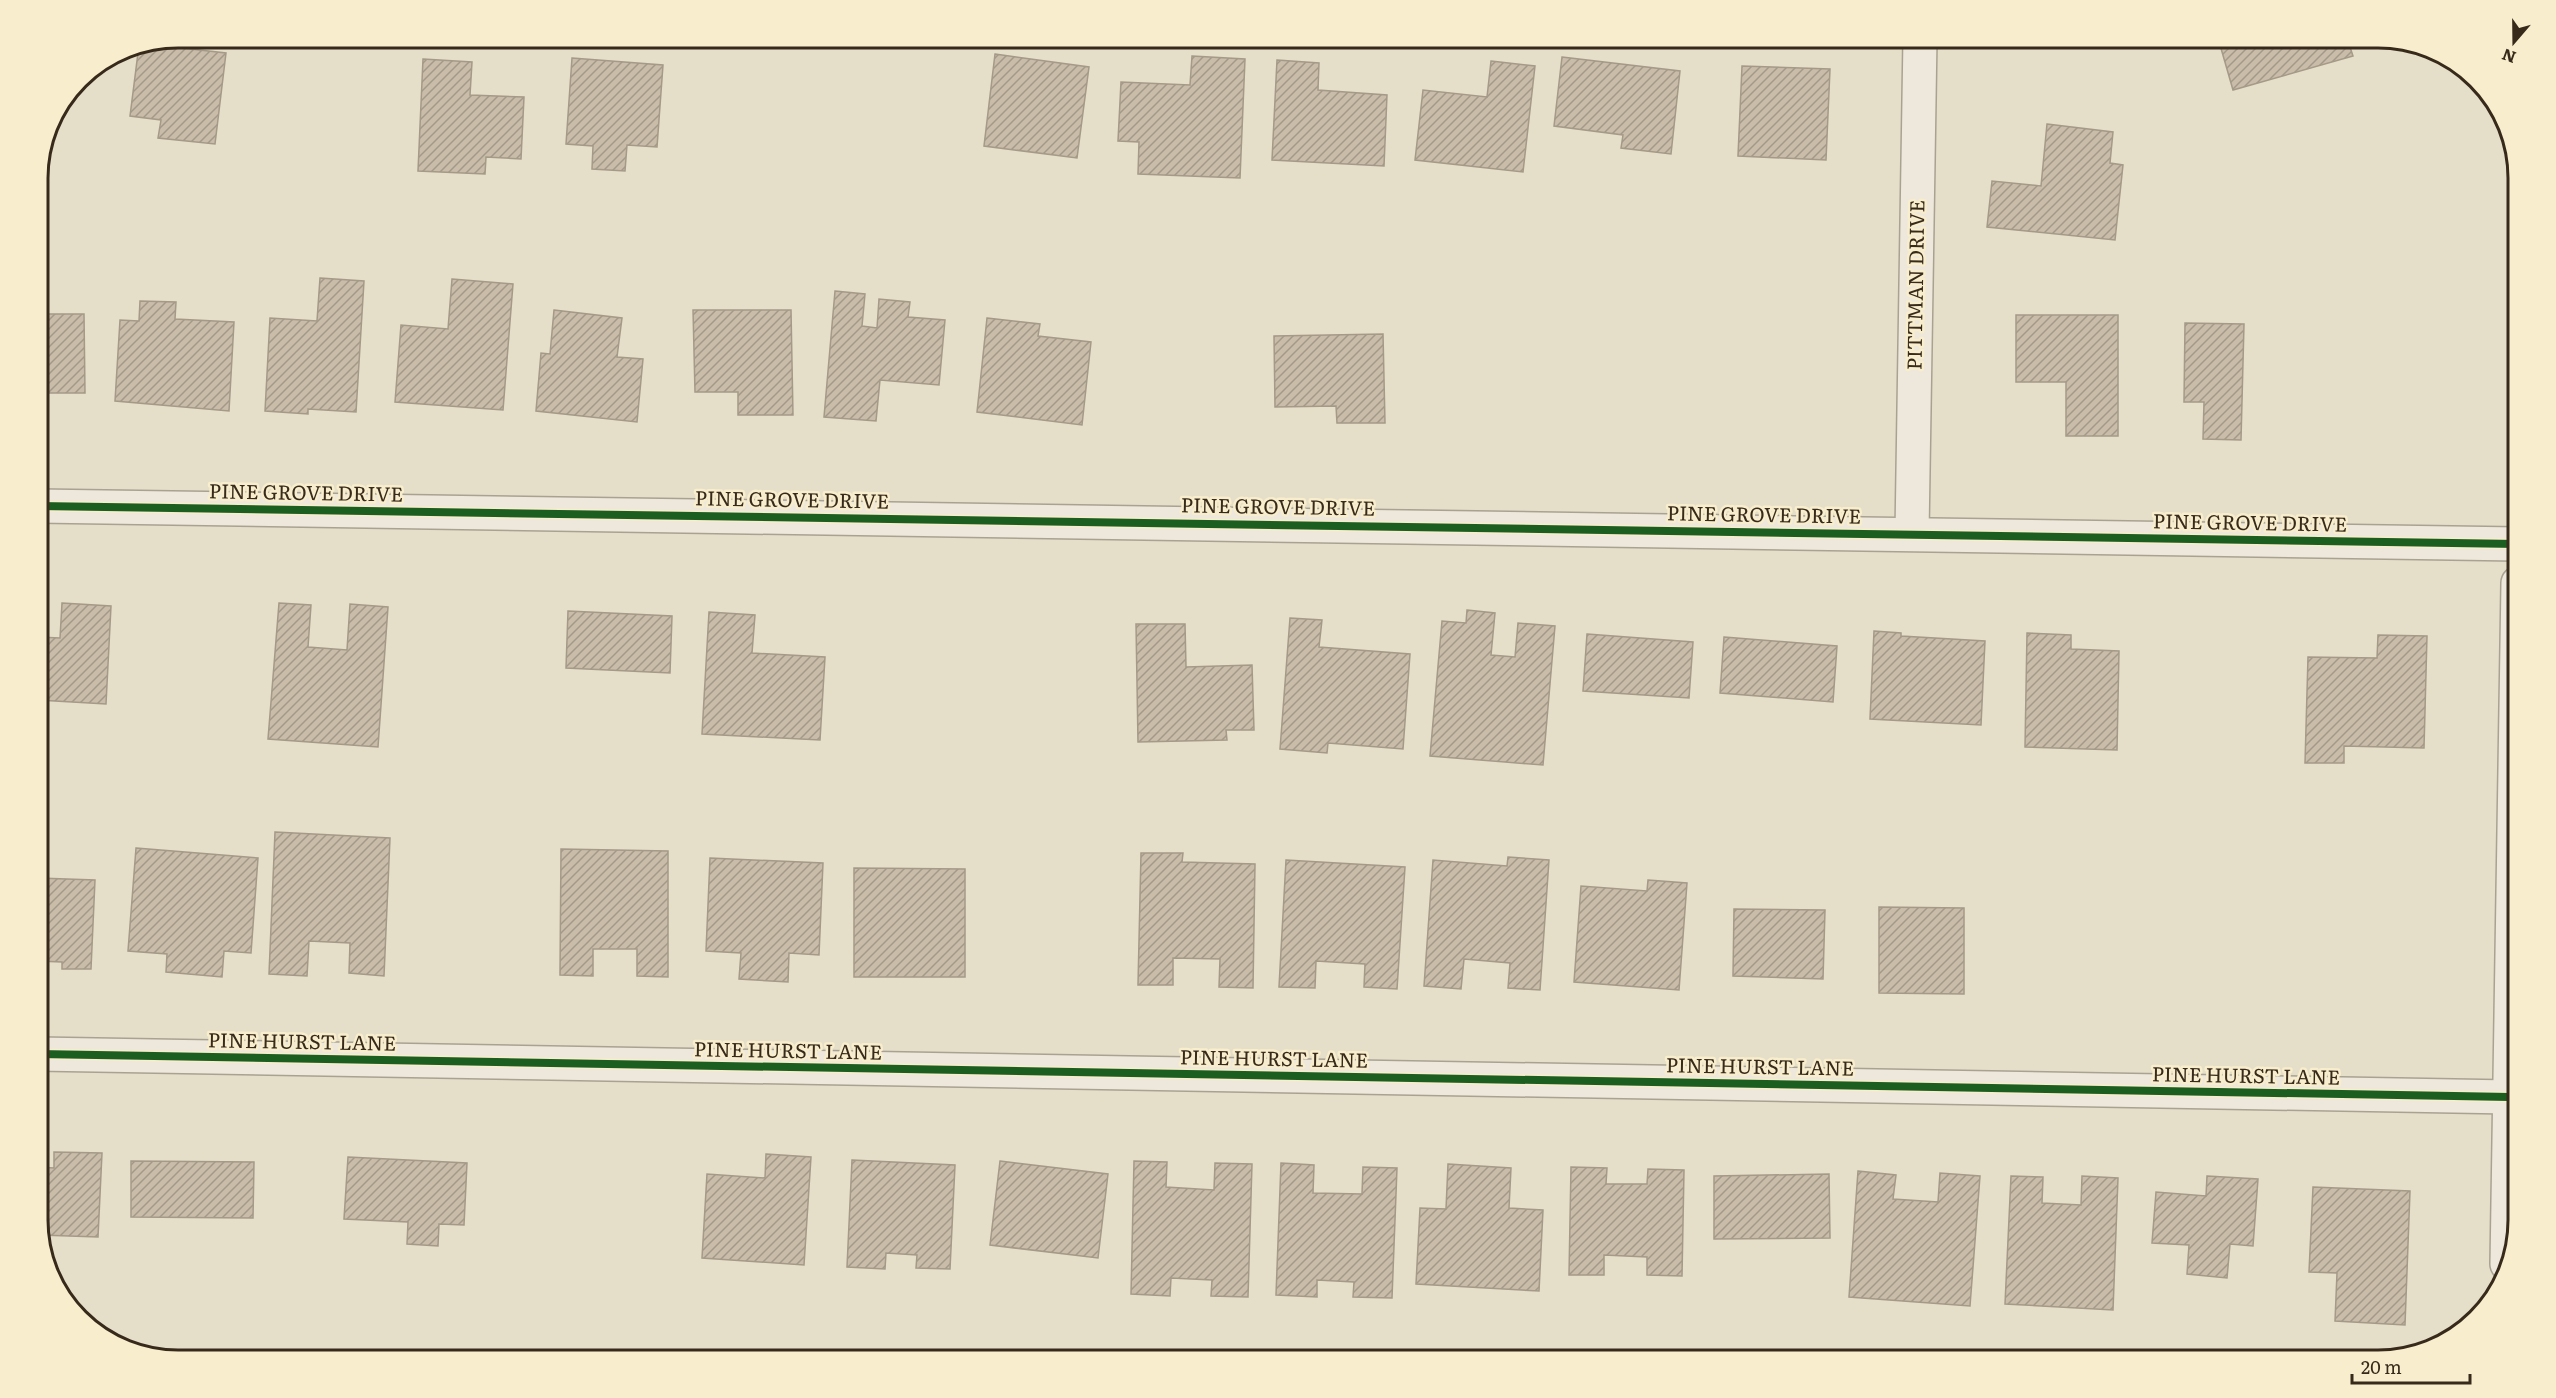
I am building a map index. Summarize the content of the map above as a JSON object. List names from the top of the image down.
{
  "streets": {
    "street": ["PITTMAN DRIVE", "PINE GROVE DRIVE", "PINE HURST LANE"]
  },
  "crossings": [
    ["PITTMAN DRIVE", "PINE GROVE DRIVE"]
  ],
  "scale_bar": "20 m",
  "north": "bottom"
}
